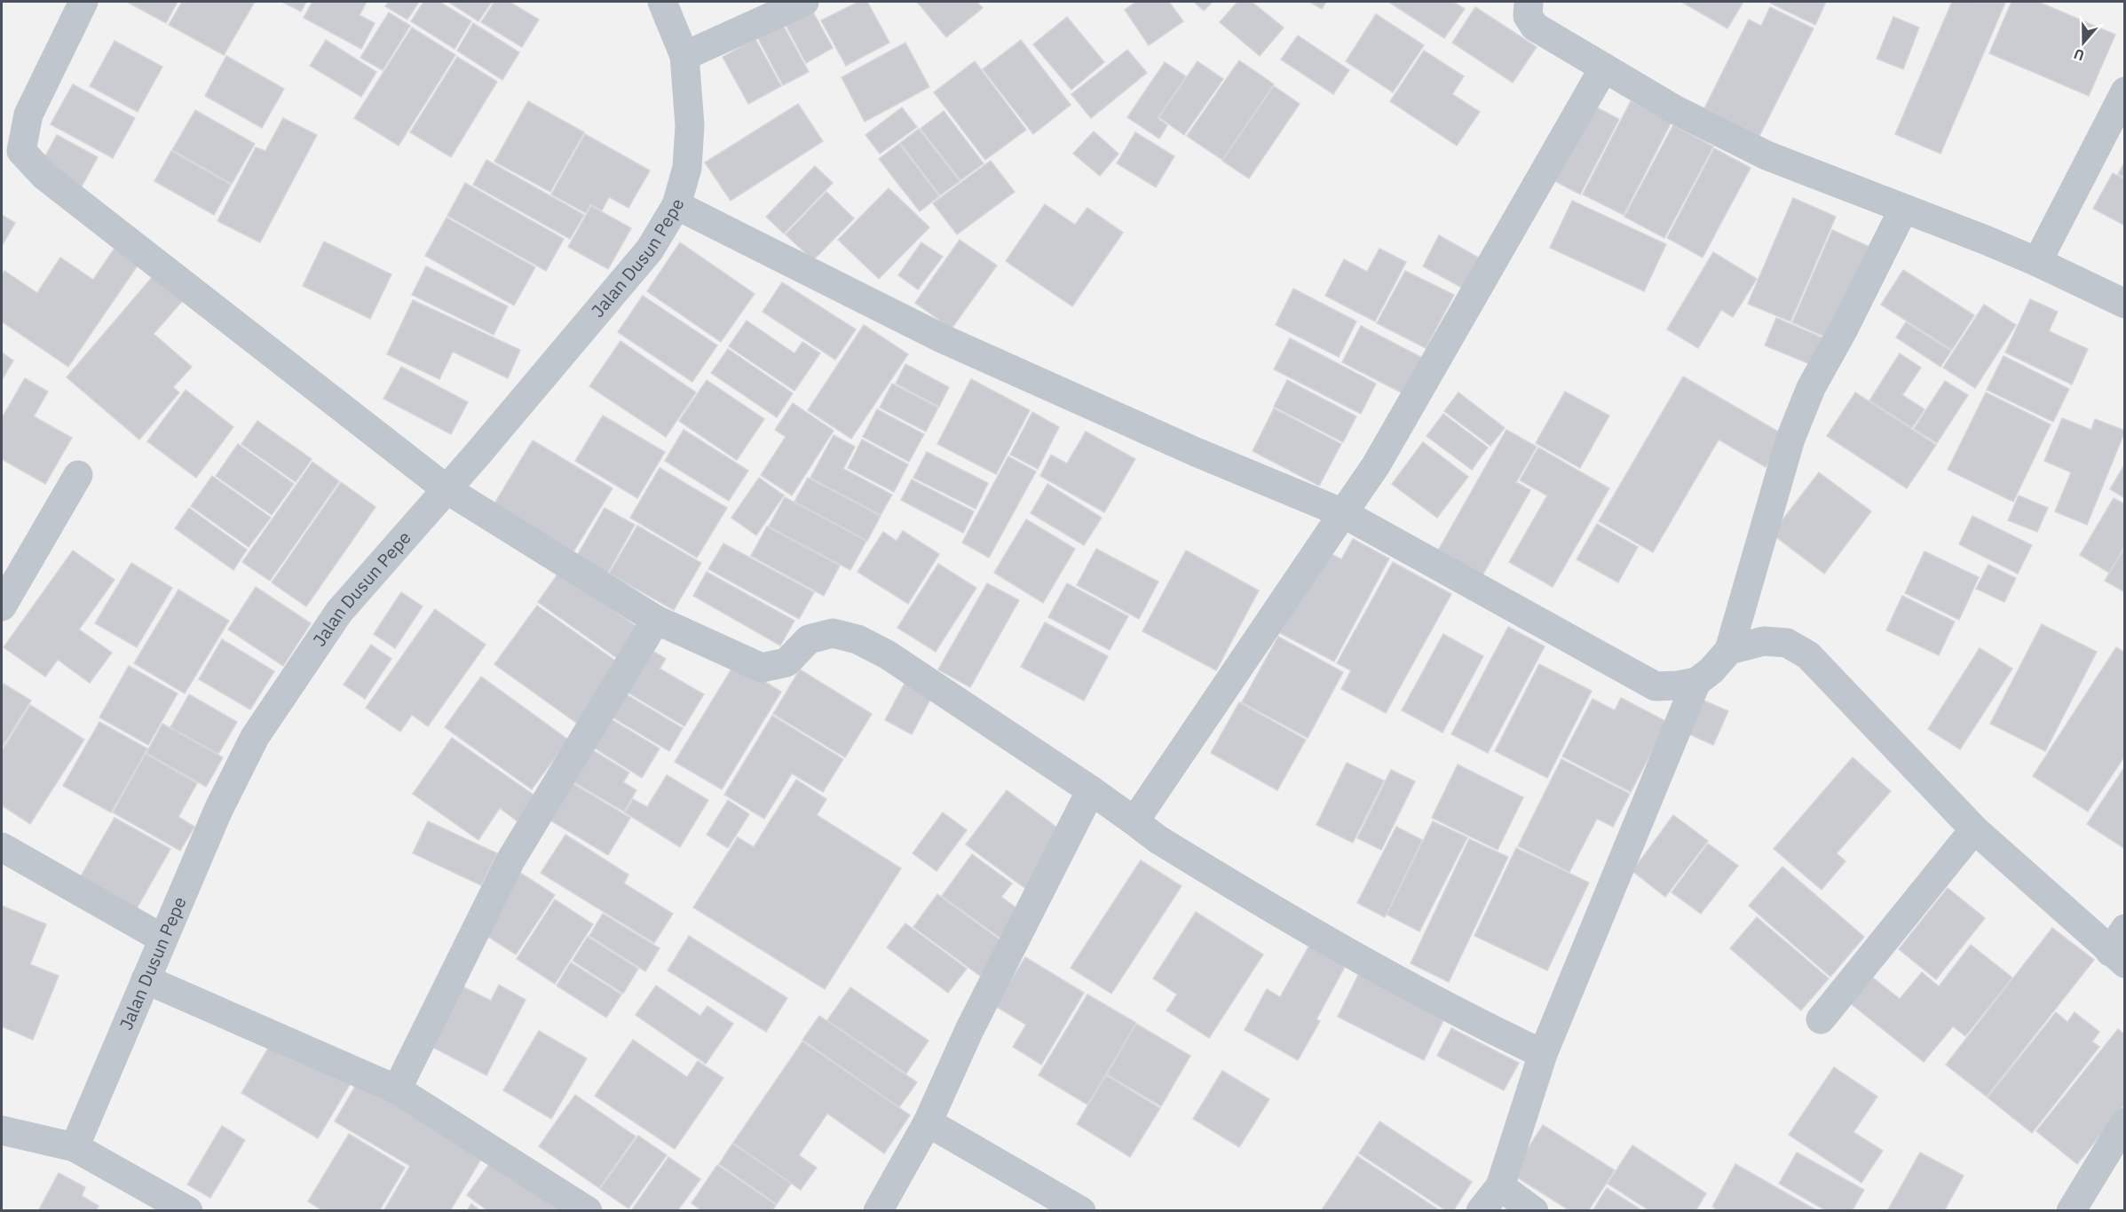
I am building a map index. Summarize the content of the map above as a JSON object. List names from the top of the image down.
{
  "streets": {
    "street": ["Jalan Dusun Pepe"]
  },
  "north": "bottom"
}
